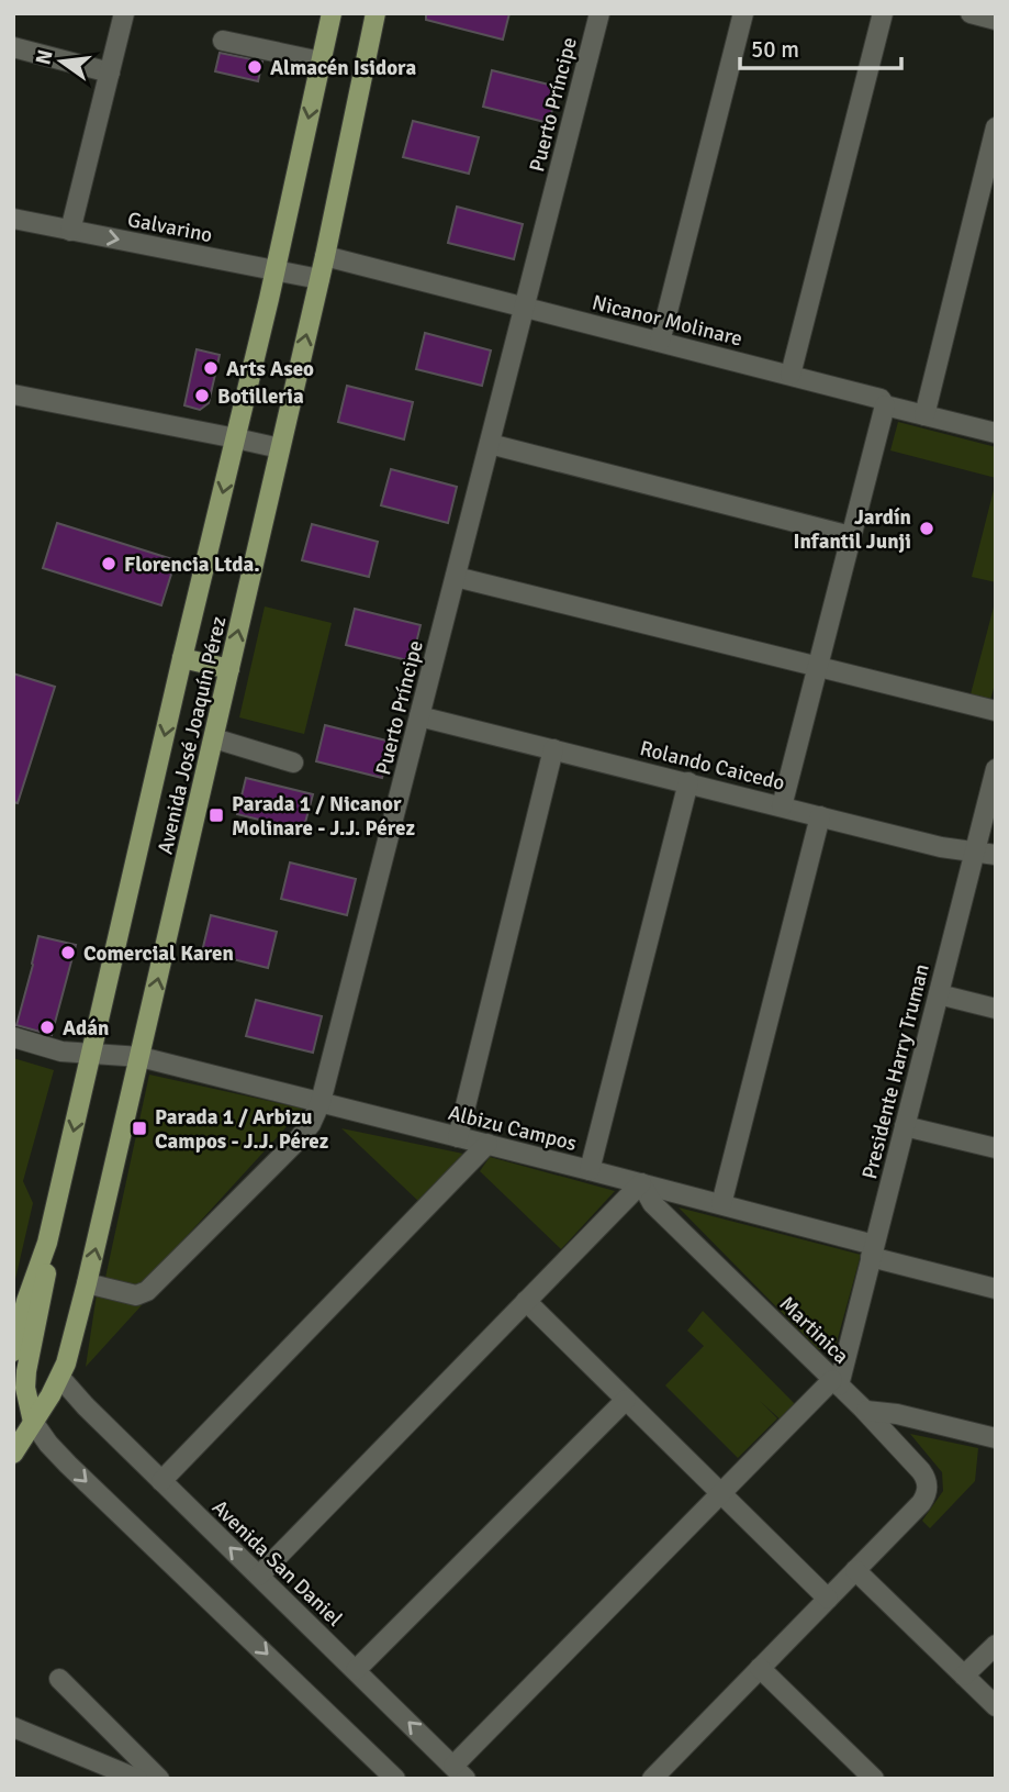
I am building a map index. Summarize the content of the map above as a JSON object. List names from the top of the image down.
{
  "streets": {
    "main road": ["Avenida José Joaquín Pérez"],
    "street": [
      "Puerto Príncipe",
      "Galvarino",
      "Nicanor Molinare",
      "Rolando Caicedo",
      "Presidente Harry Truman",
      "Albizu Campos",
      "Martinica",
      "Avenida San Daniel"
    ]
  },
  "crossings": [
    ["Puerto Príncipe", "Nicanor Molinare"],
    ["Puerto Príncipe", "Avenida José Joaquín Pérez"],
    ["Puerto Príncipe", "Rolando Caicedo"],
    ["Puerto Príncipe", "Albizu Campos"],
    ["Galvarino", "Avenida José Joaquín Pérez"],
    ["Nicanor Molinare", "Avenida José Joaquín Pérez"],
    ["Avenida José Joaquín Pérez", "Albizu Campos"],
    ["Avenida José Joaquín Pérez", "Avenida San Daniel"],
    ["Rolando Caicedo", "Presidente Harry Truman"],
    ["Presidente Harry Truman", "Albizu Campos"],
    ["Presidente Harry Truman", "Martinica"],
    ["Albizu Campos", "Martinica"]
  ],
  "places": {
    "other": [
      "Almacén Isidora",
      "Arts Aseo",
      "Botilleria",
      "Jardín Infantil Junji",
      "Florencia Ltda.",
      "Comercial Karen",
      "Adán"
    ],
    "transit": ["Parada 1 / Nicanor Molinare - J.J. Pérez", "Parada 1 / Arbizu Campos - J.J. Pérez"]
  },
  "scale_bar": "50 m",
  "north": "left"
}
